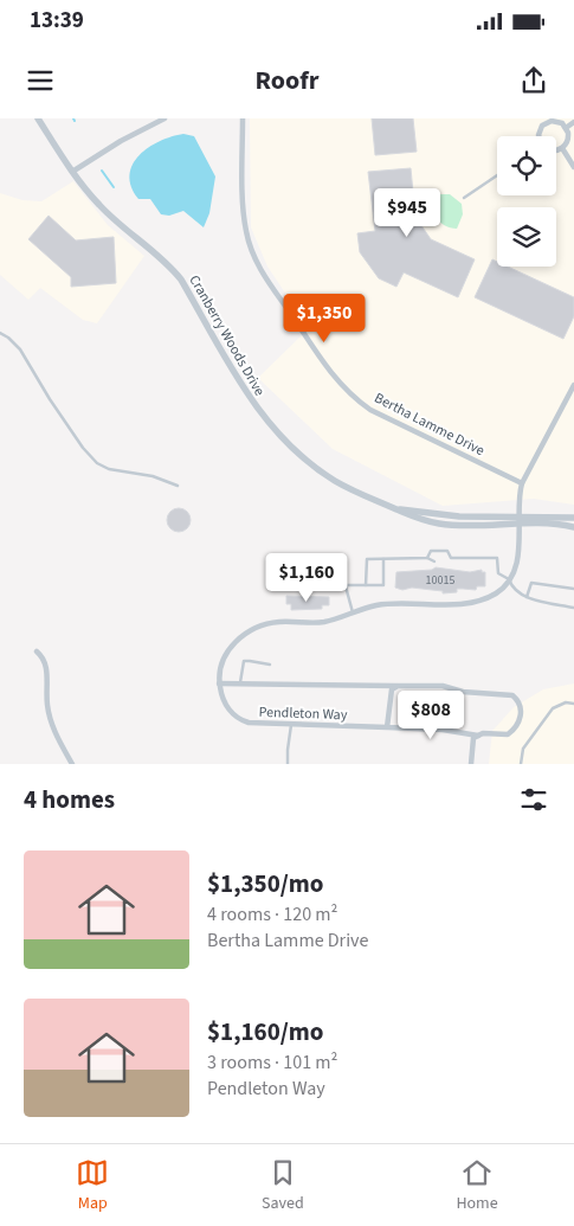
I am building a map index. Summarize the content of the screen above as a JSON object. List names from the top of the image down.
{
  "streets": {
    "street": ["Cranberry Woods Drive", "Bertha Lamme Drive", "Pendleton Way"]
  },
  "house_numbers": ["10015"],
  "page": {
    "status": "13:39",
    "header": "Roofr",
    "price": [
      "$945",
      "$1,350",
      "$1,160",
      "$808"
    ],
    "heading": "4 homes",
    "list": [
      {
        "name": "$1,350/mo",
        "note": "4 rooms · 120 m² · Bertha Lamme Drive"
      },
      {
        "name": "$1,160/mo",
        "note": "3 rooms · 101 m² · Pendleton Way"
      }
    ],
    "tabs": ["Map", "Saved", "Home"]
  }
}
